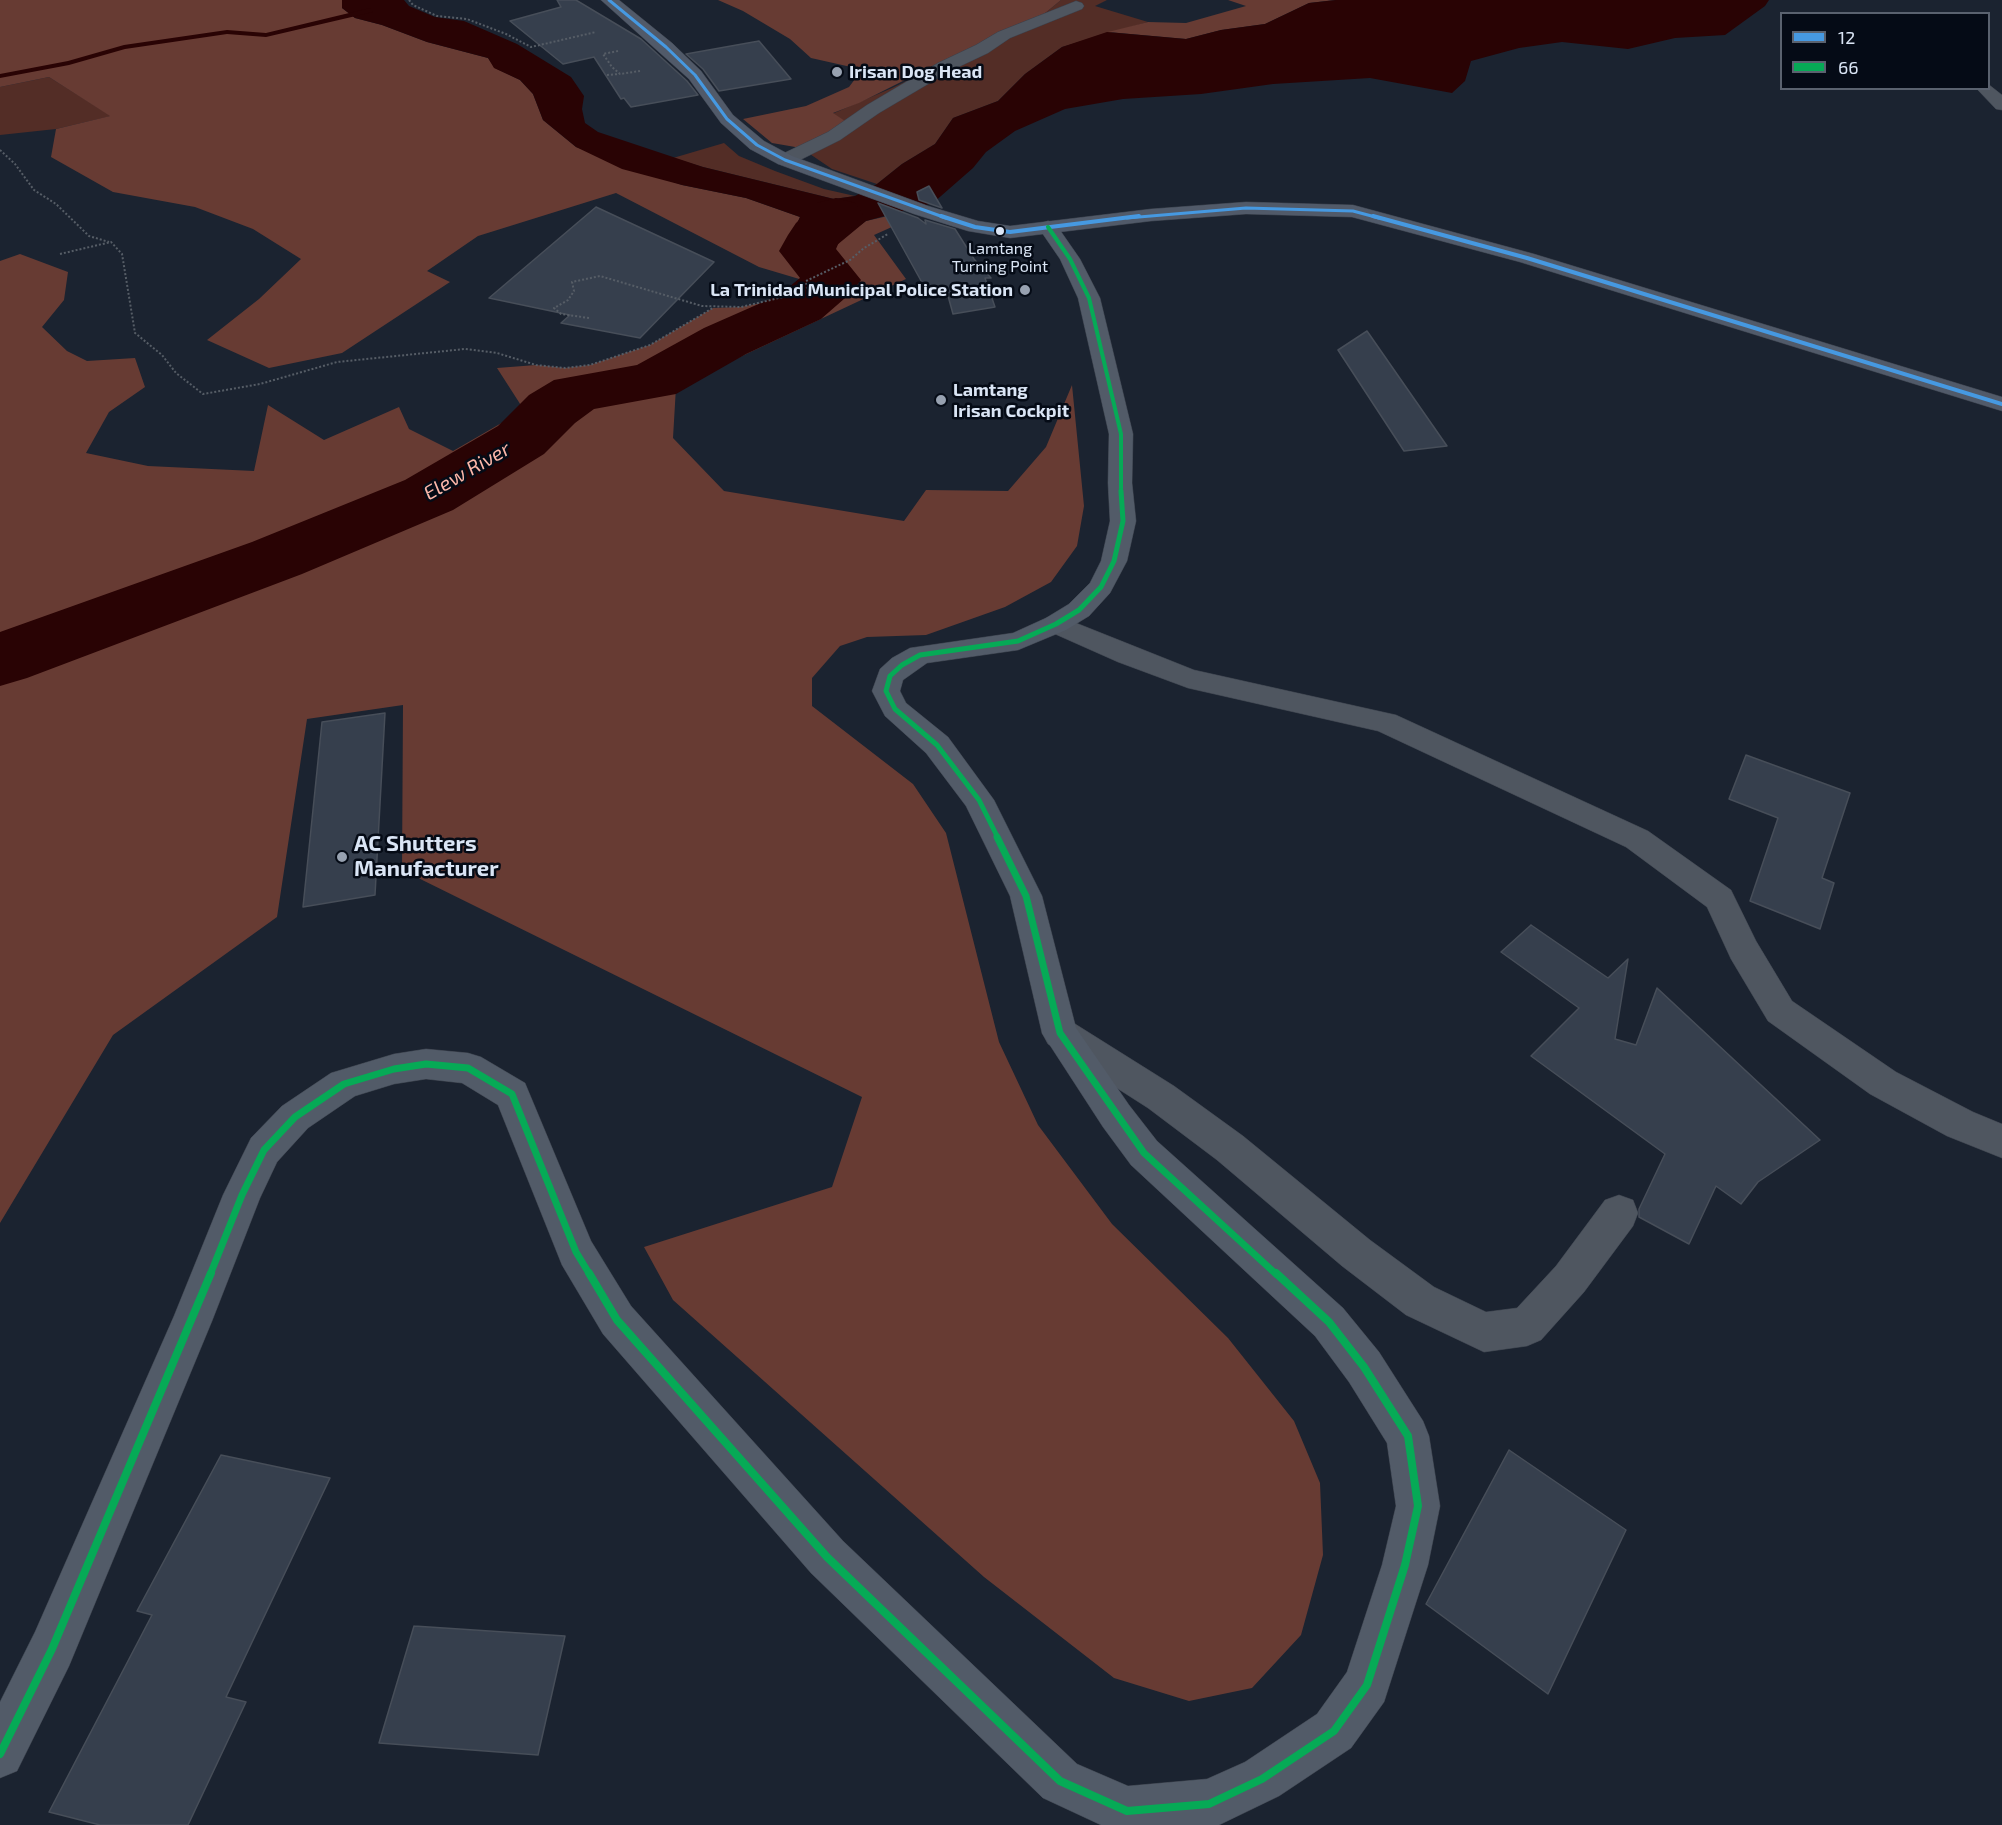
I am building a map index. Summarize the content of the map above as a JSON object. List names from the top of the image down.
{
  "water": ["Elew River"],
  "places": [
    "Irisan Dog Head",
    "Lamtang Turning Point",
    "La Trinidad Municipal Police Station",
    "Lamtang Irisan Cockpit",
    "AC Shutters Manufacturer"
  ],
  "lines": ["transit line 12", "transit line 66"],
  "legend": ["12", "66"]
}
